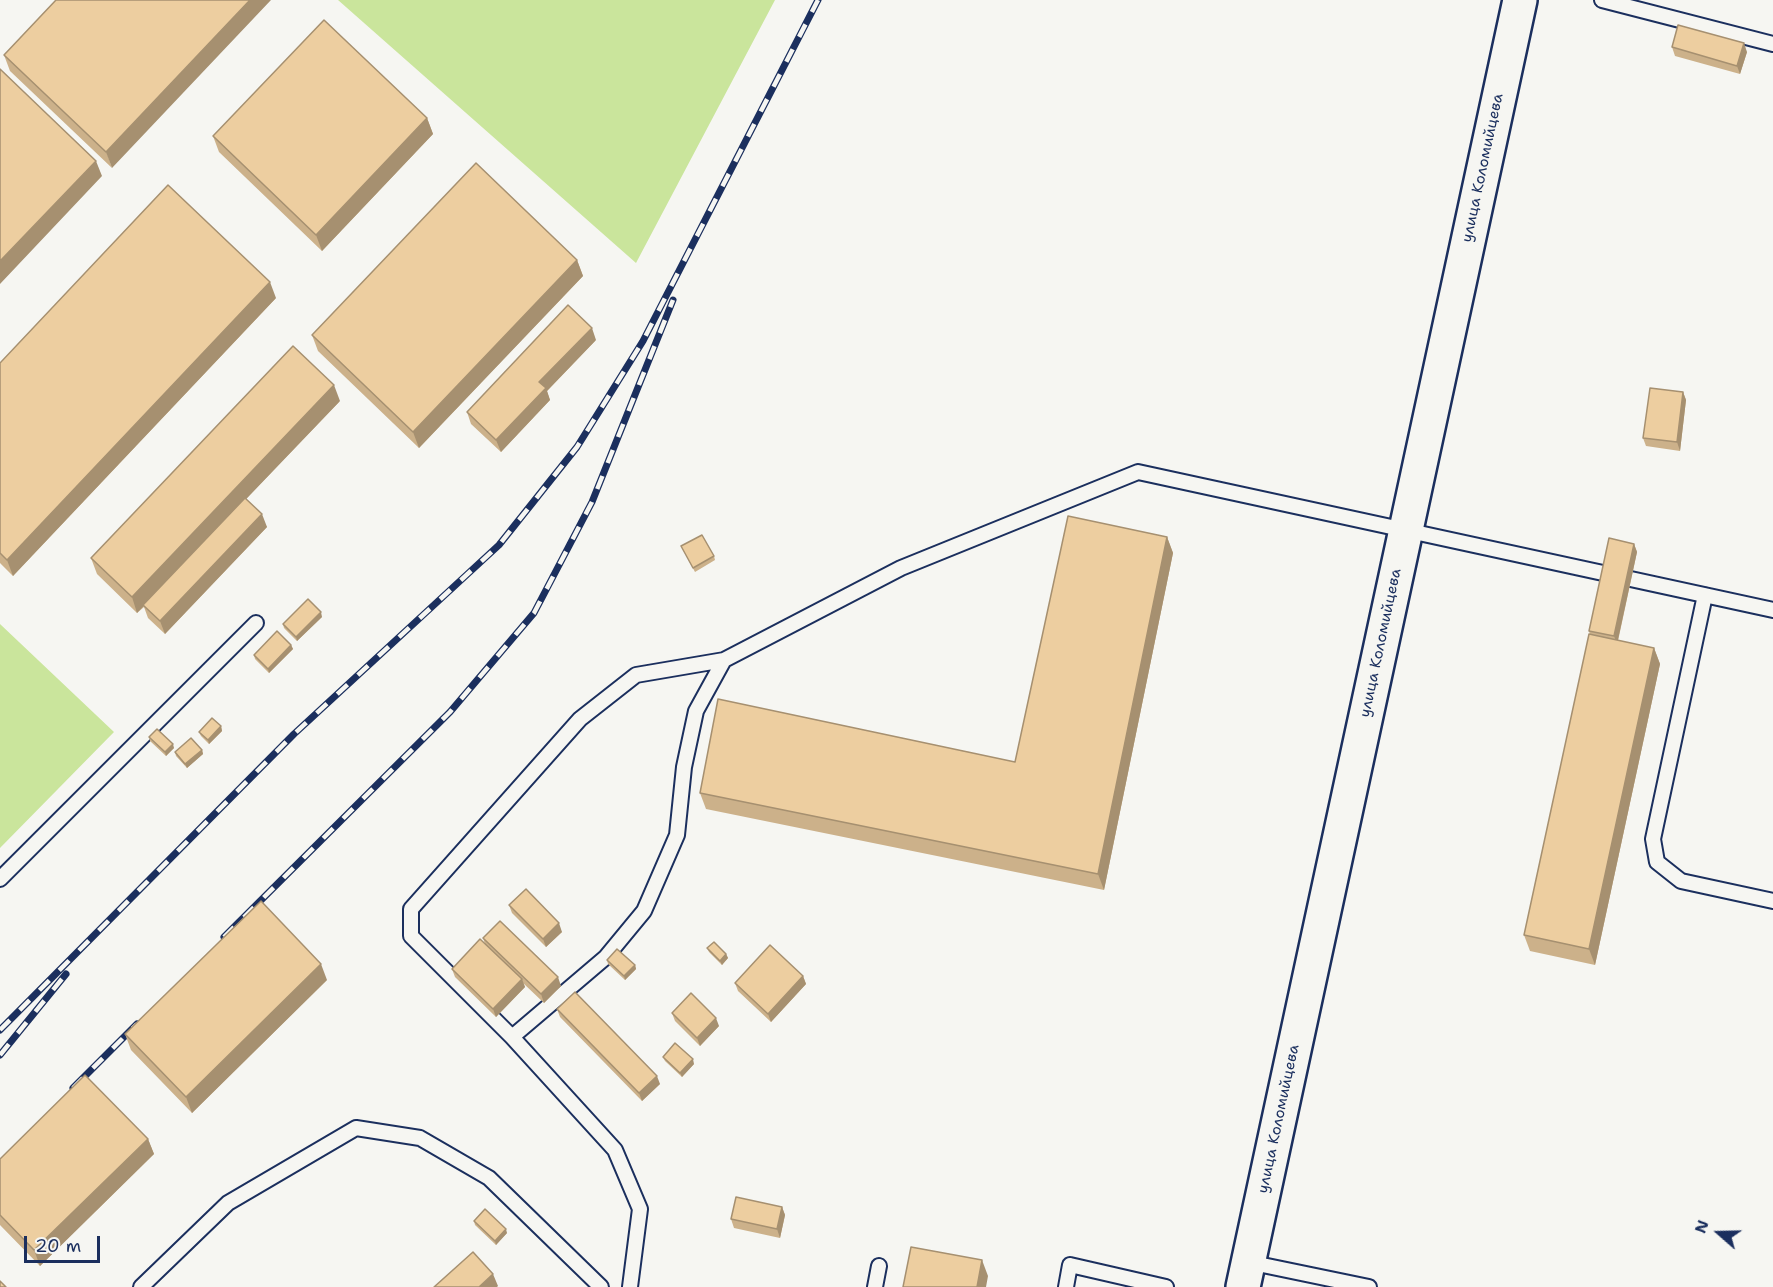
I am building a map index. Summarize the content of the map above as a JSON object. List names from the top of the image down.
{
  "streets": {
    "street": ["улица Коломийцева"]
  },
  "scale_bar": "20 m",
  "north": "left"
}
